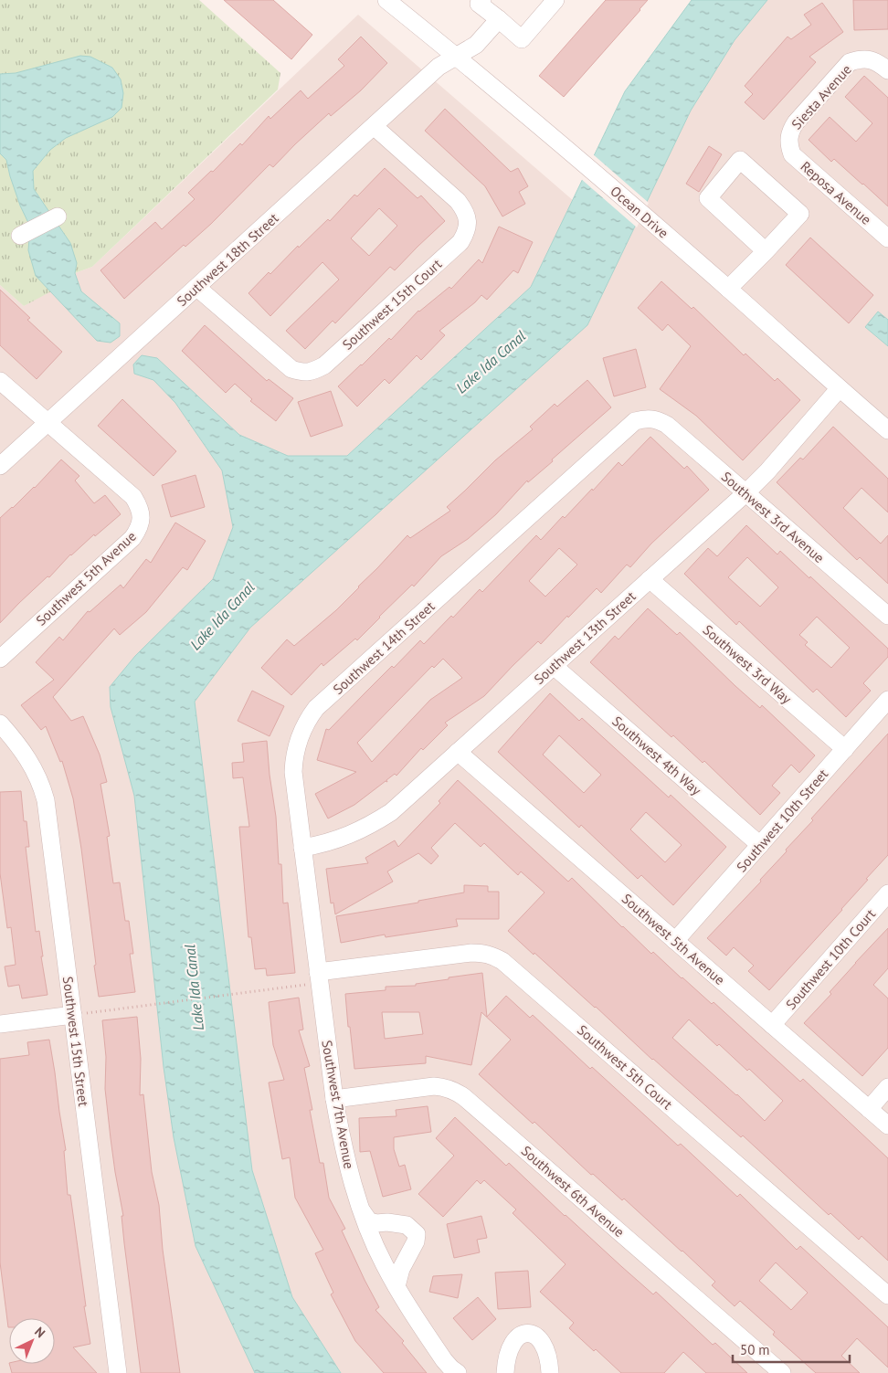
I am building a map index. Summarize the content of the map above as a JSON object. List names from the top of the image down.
{
  "streets": {
    "street": [
      "Siesta Avenue",
      "Reposa Avenue",
      "Ocean Drive",
      "Southwest 18th Street",
      "Southwest 15th Court",
      "Southwest 3rd Avenue",
      "Southwest 5th Avenue",
      "Southwest 13th Street",
      "Southwest 14th Street",
      "Southwest 3rd Way",
      "Southwest 4th Way",
      "Southwest 10th Street",
      "Southwest 10th Court",
      "Southwest 15th Street",
      "Southwest 5th Court",
      "Southwest 7th Avenue",
      "Southwest 6th Avenue"
    ]
  },
  "crossings": [
    ["Siesta Avenue", "Reposa Avenue"],
    ["Ocean Drive", "Southwest 18th Street"],
    ["Ocean Drive", "Southwest 13th Street"],
    ["Southwest 18th Street", "Southwest 15th Court"],
    ["Southwest 18th Street", "Southwest 5th Avenue"],
    ["Southwest 3rd Avenue", "Southwest 13th Street"],
    ["Southwest 3rd Avenue", "Southwest 14th Street"],
    ["Southwest 5th Avenue", "Southwest 13th Street"],
    ["Southwest 5th Avenue", "Southwest 10th Street"],
    ["Southwest 5th Avenue", "Southwest 10th Court"],
    ["Southwest 13th Street", "Southwest 14th Street"],
    ["Southwest 13th Street", "Southwest 3rd Way"],
    ["Southwest 13th Street", "Southwest 4th Way"],
    ["Southwest 14th Street", "Southwest 5th Court"],
    ["Southwest 14th Street", "Southwest 7th Avenue"],
    ["Southwest 3rd Way", "Southwest 10th Street"],
    ["Southwest 4th Way", "Southwest 10th Street"],
    ["Southwest 5th Court", "Southwest 7th Avenue"],
    ["Southwest 7th Avenue", "Southwest 6th Avenue"]
  ],
  "water": ["Lake Ida Canal"],
  "scale_bar": "50 m",
  "north": "top right"
}
